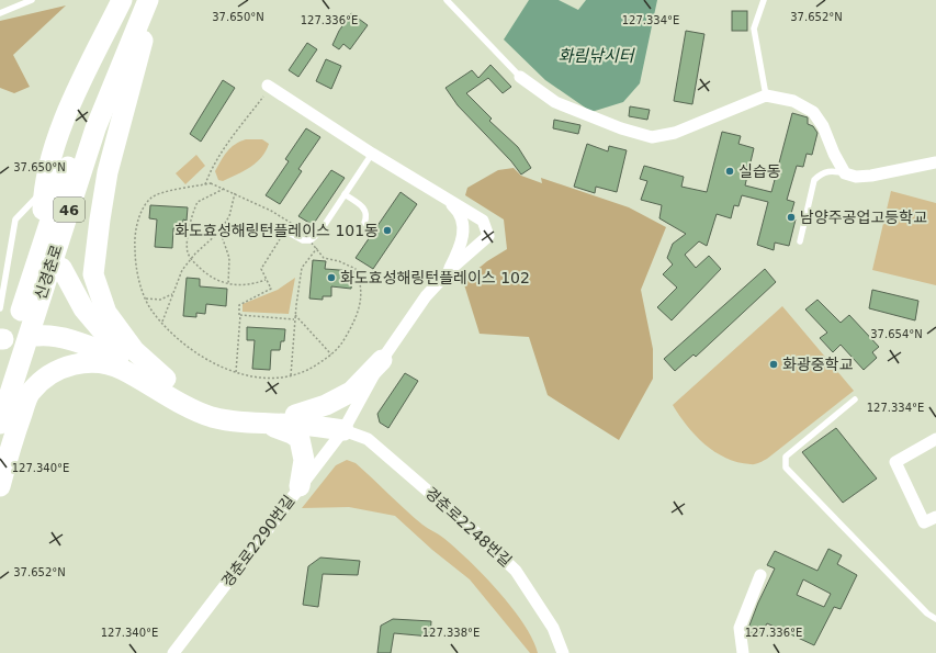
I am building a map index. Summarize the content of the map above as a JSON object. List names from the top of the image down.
{
  "streets": {
    "highway": ["46", "신경춘로"],
    "street": ["경춘로2248번길", "경춘로2290번길"]
  },
  "crossings": [
    ["경춘로2248번길", "경춘로2290번길"]
  ],
  "water": ["화림낚시터"],
  "places": [
    "실습동",
    "남양주공업고등학교",
    "화도효성해링턴플레이스 101동",
    "화도효성해링턴플레이스 102",
    "화광중학교"
  ],
  "coordinates": [
    "37.650°N",
    "37.652°N",
    "127.336°E",
    "127.334°E",
    "37.654°N",
    "127.340°E",
    "127.338°E"
  ]
}
